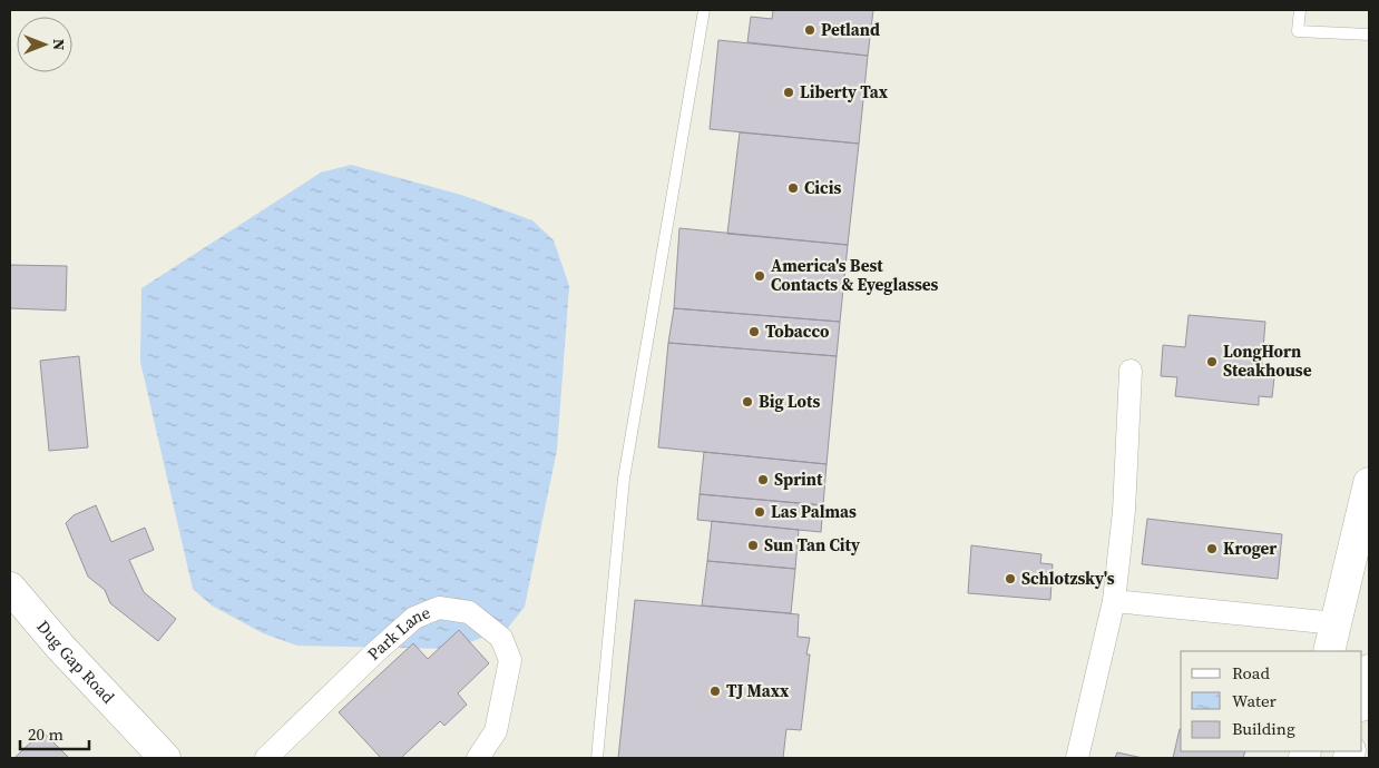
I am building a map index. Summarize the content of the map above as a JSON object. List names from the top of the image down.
{
  "streets": {
    "main road": ["Dug Gap Road"],
    "street": ["Park Lane"]
  },
  "places": [
    "Petland",
    "Liberty Tax",
    "Cicis",
    "America's Best Contacts & Eyeglasses",
    "Tobacco",
    "LongHorn Steakhouse",
    "Big Lots",
    "Sprint",
    "Las Palmas",
    "Sun Tan City",
    "Kroger",
    "Schlotzsky's",
    "TJ Maxx"
  ],
  "legend": ["Road", "Water", "Building"],
  "scale_bar": "20 m",
  "north": "right"
}
